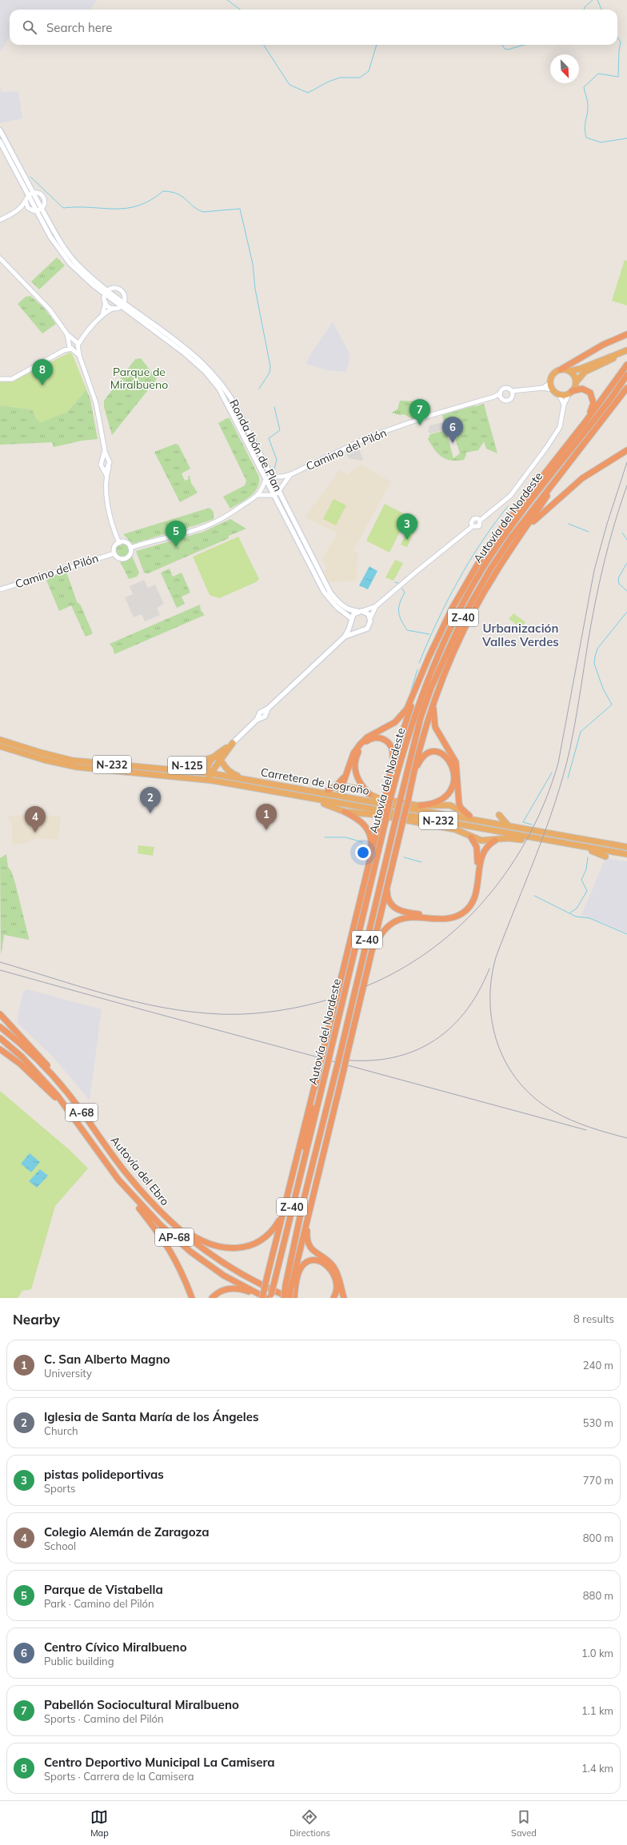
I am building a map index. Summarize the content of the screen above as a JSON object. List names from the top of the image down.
{
  "streets": {
    "highway": [
      "Autovía del Nordeste",
      "Z-40",
      "N-232",
      "N-125",
      "Carretera de Logroño",
      "A-68",
      "Autovía del Ebro",
      "AP-68"
    ],
    "main road": ["Ronda Ibón de Plan"],
    "street": ["Camino del Pilón"]
  },
  "crossings": [
    ["Ronda Ibón de Plan", "Camino del Pilón"],
    ["Ronda Ibón de Plan", "N-125"],
    ["N-125", "Carretera de Logroño"]
  ],
  "districts": ["Urbanización Valles Verdes"],
  "parks": ["Parque de Miralbueno"],
  "north": "bottom right",
  "page": {
    "search": "Search here",
    "pins": [
      "8",
      "7",
      "6",
      "3",
      "5",
      "2",
      "1",
      "4"
    ],
    "heading": ["Nearby", "8 results"],
    "list": [
      {
        "mark": "1",
        "name": "C. San Alberto Magno",
        "note": "University",
        "value": "240 m"
      },
      {
        "mark": "2",
        "name": "Iglesia de Santa María de los Ángeles",
        "note": "Church",
        "value": "530 m"
      },
      {
        "mark": "3",
        "name": "pistas polideportivas",
        "note": "Sports",
        "value": "770 m"
      },
      {
        "mark": "4",
        "name": "Colegio Alemán de Zaragoza",
        "note": "School",
        "value": "800 m"
      },
      {
        "mark": "5",
        "name": "Parque de Vistabella",
        "note": "Park · Camino del Pilón",
        "value": "880 m"
      },
      {
        "mark": "6",
        "name": "Centro Cívico Miralbueno",
        "note": "Public building",
        "value": "1.0 km"
      },
      {
        "mark": "7",
        "name": "Pabellón Sociocultural Miralbueno",
        "note": "Sports · Camino del Pilón",
        "value": "1.1 km"
      },
      {
        "mark": "8",
        "name": "Centro Deportivo Municipal La Camisera",
        "note": "Sports · Carrera de la Camisera",
        "value": "1.4 km"
      }
    ],
    "nav": ["Map", "Directions", "Saved"]
  }
}
